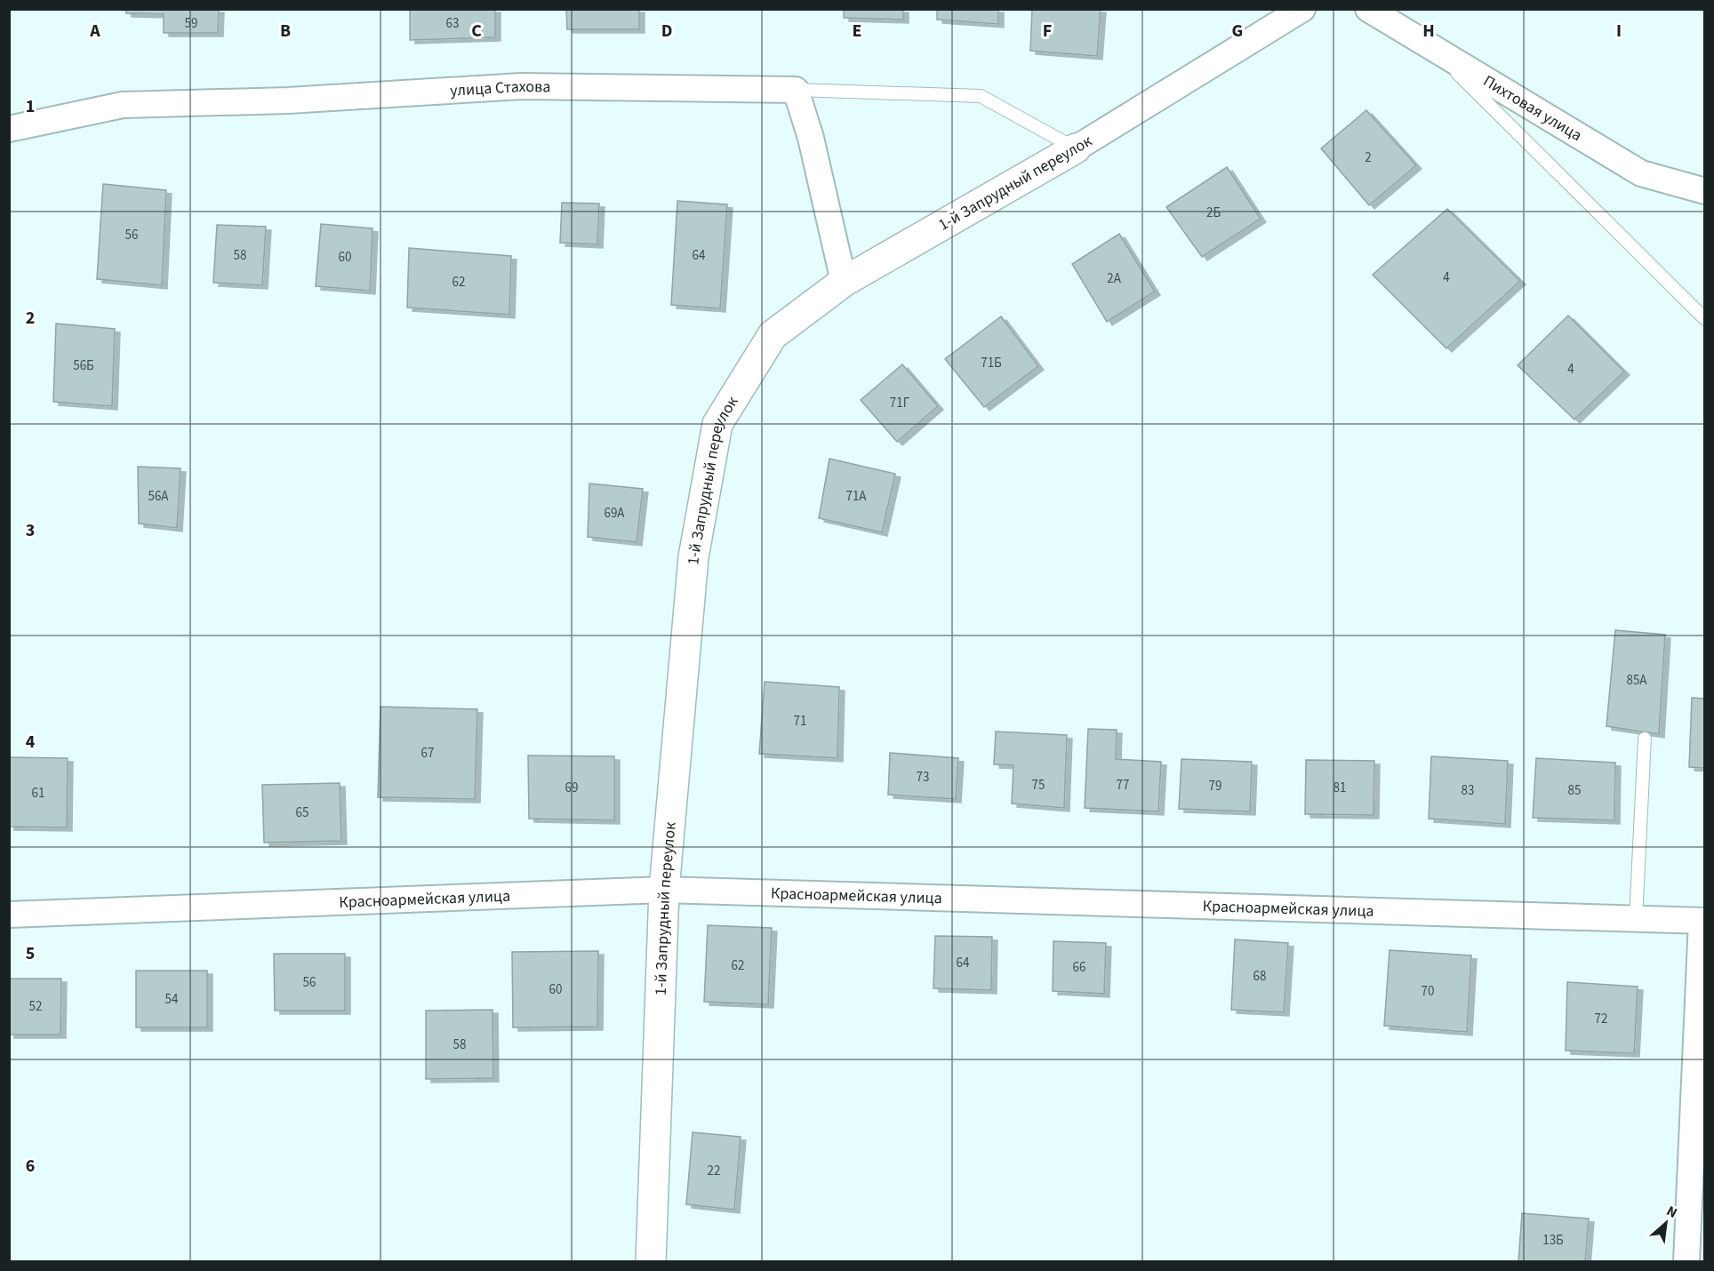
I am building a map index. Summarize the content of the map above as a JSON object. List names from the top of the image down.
{
  "streets": {
    "street": [
      "улица Стахова",
      "Пихтовая улица",
      "1-й Запрудный переулок",
      "Красноармейская улица"
    ]
  },
  "crossings": [
    ["1-й Запрудный переулок", "Красноармейская улица"]
  ],
  "house_numbers": [
    "59",
    "63",
    "2",
    "2Б",
    "56",
    "58",
    "64",
    "60",
    "4",
    "2А",
    "62",
    "71Б",
    "56Б",
    "4",
    "71Г",
    "56А",
    "71А",
    "69А",
    "85А",
    "71",
    "67",
    "73",
    "75",
    "77",
    "79",
    "69",
    "81",
    "83",
    "85",
    "61",
    "65",
    "64",
    "62",
    "66",
    "68",
    "56",
    "60",
    "70",
    "54",
    "52",
    "72",
    "58",
    "22",
    "13Б"
  ],
  "north": "top right",
  "grid": {
    "columns": [
      "A",
      "B",
      "C",
      "D",
      "E",
      "F",
      "G",
      "H",
      "I"
    ],
    "rows": [
      "1",
      "2",
      "3",
      "4",
      "5",
      "6"
    ]
  }
}
